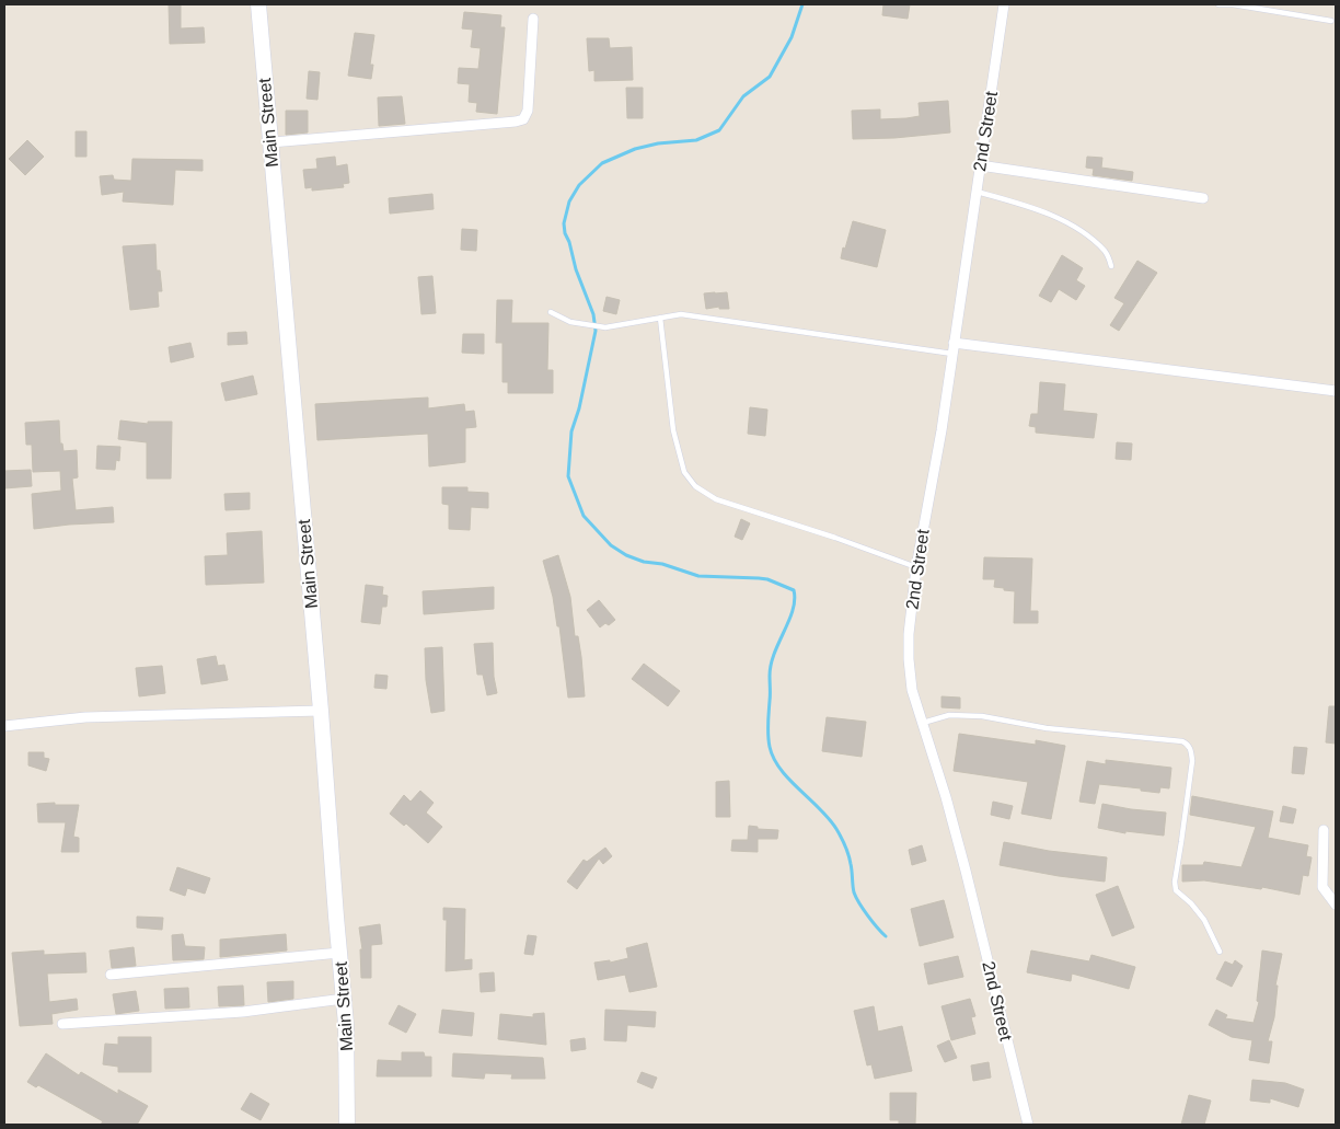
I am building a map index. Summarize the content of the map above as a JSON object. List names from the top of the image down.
{
  "streets": {
    "main road": ["Main Street"],
    "street": ["2nd Street"]
  }
}
